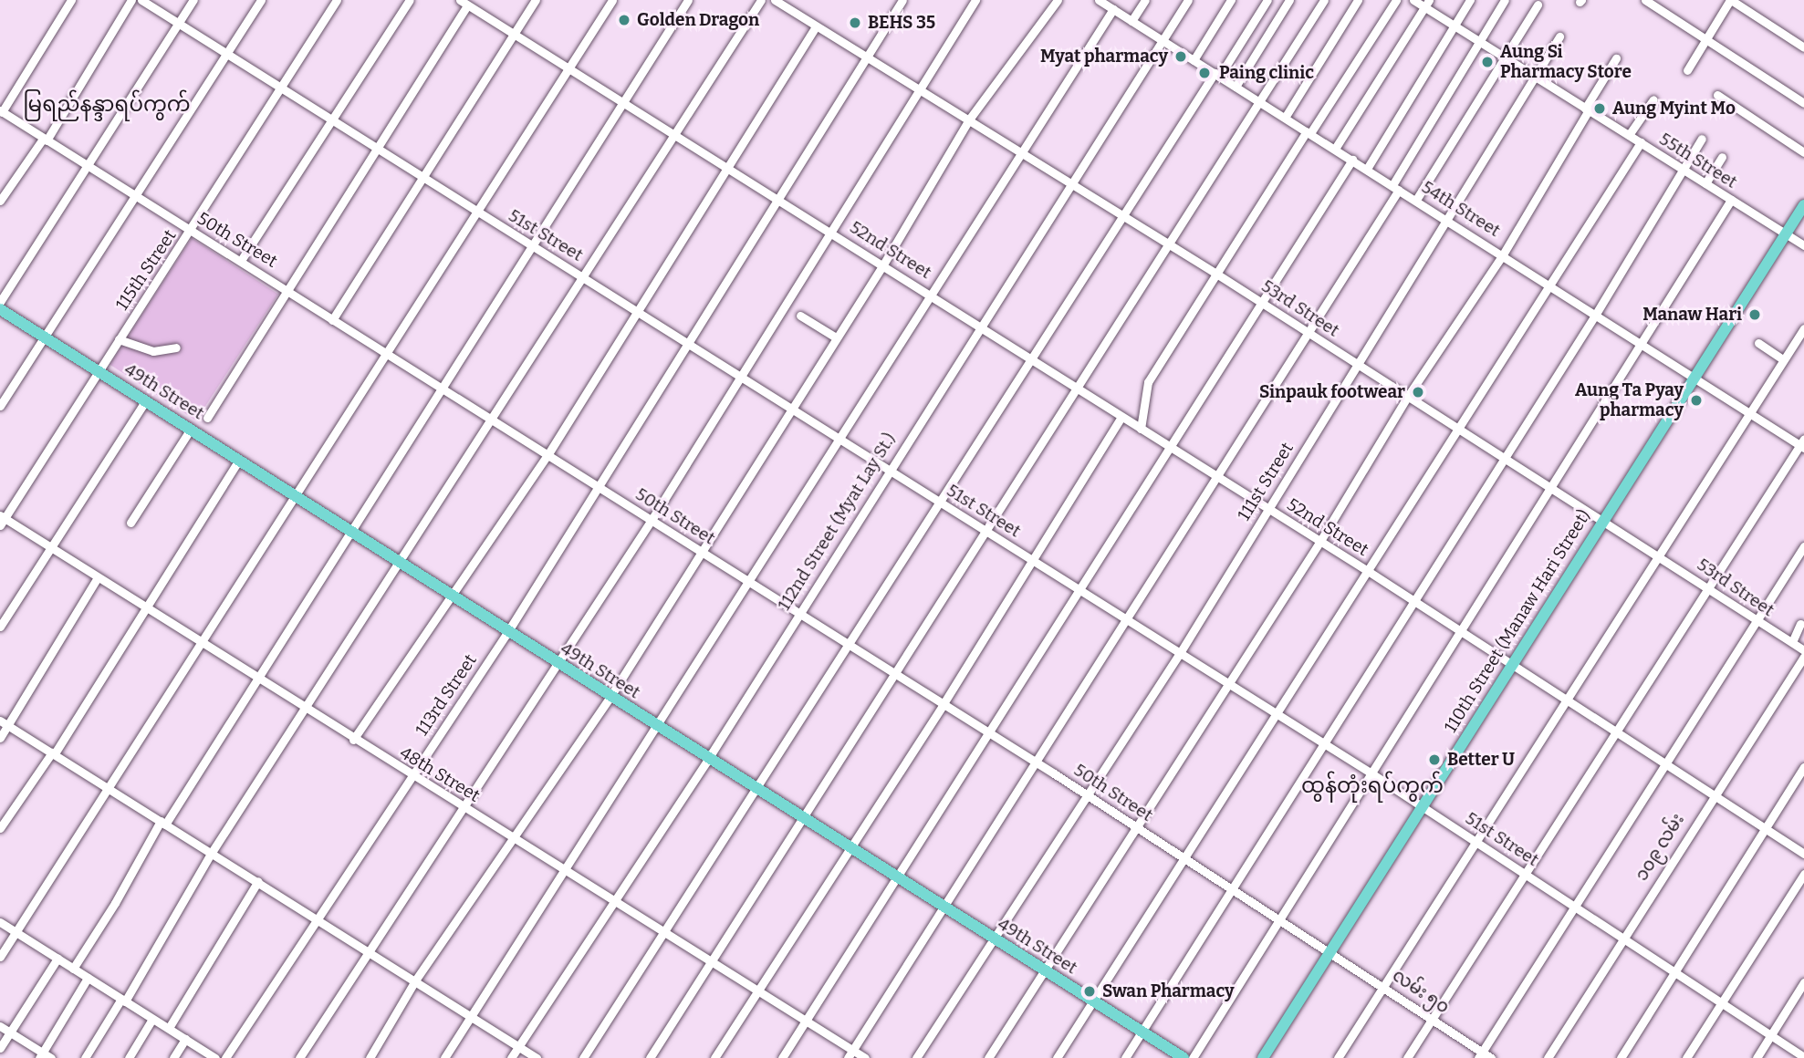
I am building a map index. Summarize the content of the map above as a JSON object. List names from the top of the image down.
{
  "streets": {
    "main road": ["49th Street", "110th Street (Manaw Hari Street)"],
    "street": [
      "55th Street",
      "54th Street",
      "51st Street",
      "50th Street",
      "52nd Street",
      "115th Street",
      "53rd Street",
      "111st Street",
      "112nd Street (Myat Lay St.)",
      "113rd Street",
      "48th Street",
      "၁၀၉ လမ်း",
      "လမ်း ၅၀"
    ]
  },
  "crossings": [
    ["55th Street", "111st Street"],
    ["55th Street", "110th Street (Manaw Hari Street)"],
    ["54th Street", "111st Street"],
    ["54th Street", "112nd Street (Myat Lay St.)"],
    ["54th Street", "110th Street (Manaw Hari Street)"],
    ["51st Street", "115th Street"],
    ["51st Street", "111st Street"],
    ["51st Street", "112nd Street (Myat Lay St.)"],
    ["51st Street", "110th Street (Manaw Hari Street)"],
    ["51st Street", "113rd Street"],
    ["51st Street", "၁၀၉ လမ်း"],
    ["50th Street", "115th Street"],
    ["50th Street", "111st Street"],
    ["50th Street", "112nd Street (Myat Lay St.)"],
    ["50th Street", "110th Street (Manaw Hari Street)"],
    ["50th Street", "113rd Street"],
    ["50th Street", "လမ်း ၅၀"],
    ["52nd Street", "111st Street"],
    ["52nd Street", "112nd Street (Myat Lay St.)"],
    ["52nd Street", "110th Street (Manaw Hari Street)"],
    ["52nd Street", "113rd Street"],
    ["52nd Street", "၁၀၉ လမ်း"],
    ["115th Street", "49th Street"],
    ["115th Street", "48th Street"],
    ["53rd Street", "111st Street"],
    ["53rd Street", "112nd Street (Myat Lay St.)"],
    ["53rd Street", "110th Street (Manaw Hari Street)"],
    ["53rd Street", "113rd Street"],
    ["49th Street", "111st Street"],
    ["49th Street", "112nd Street (Myat Lay St.)"],
    ["49th Street", "113rd Street"],
    ["112nd Street (Myat Lay St.)", "48th Street"],
    ["110th Street (Manaw Hari Street)", "လမ်း ၅၀"],
    ["113rd Street", "48th Street"]
  ],
  "districts": ["မြရည်နန္ဒာရပ်ကွက်", "ထွန်တုံးရပ်ကွက်"],
  "places": [
    "Golden Dragon",
    "BEHS 35",
    "Myat pharmacy",
    "Aung Si Pharmacy Store",
    "Paing clinic",
    "Aung Myint Mo",
    "Manaw Hari",
    "Sinpauk footwear",
    "Aung Ta Pyay pharmacy",
    "Better U",
    "Swan Pharmacy"
  ]
}
